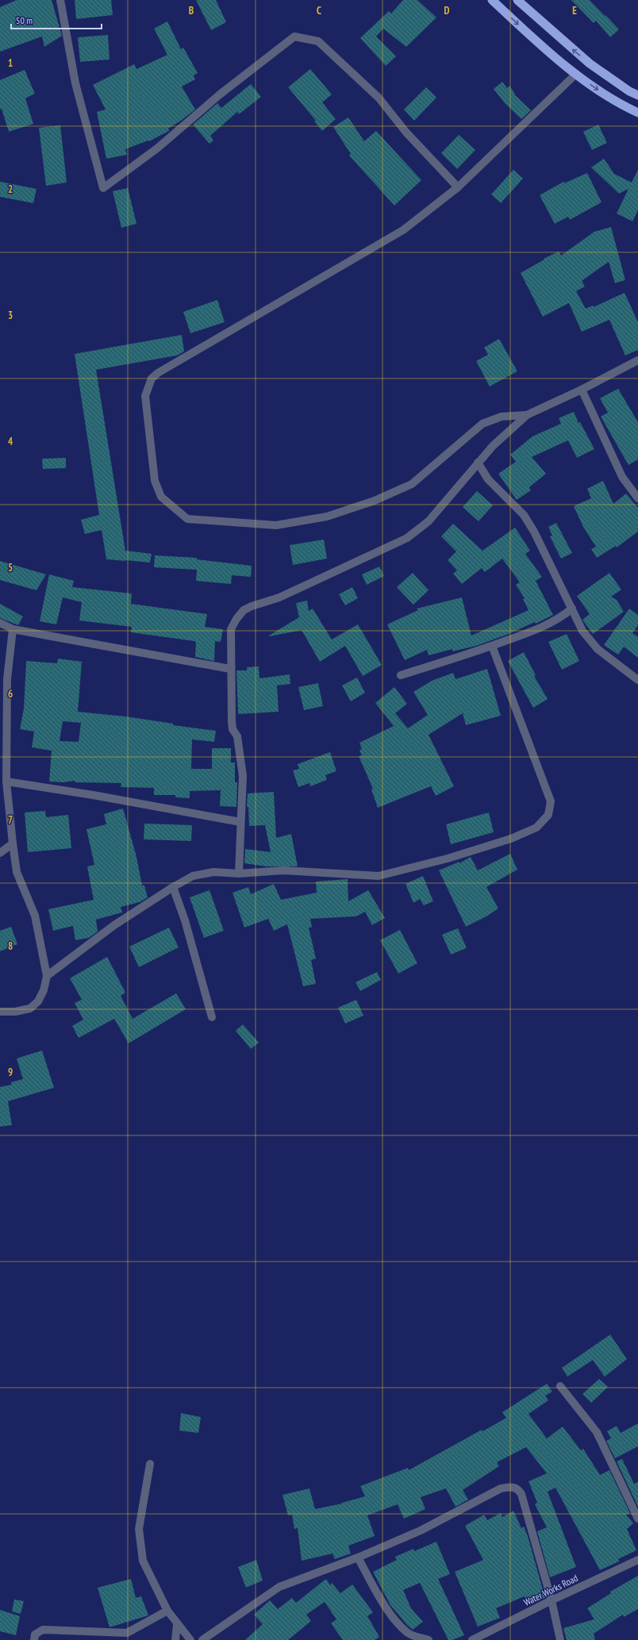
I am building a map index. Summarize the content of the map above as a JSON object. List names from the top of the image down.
{
  "streets": {
    "street": ["Water Works Road"]
  },
  "scale_bar": "50 m",
  "grid": {
    "columns": [
      "B",
      "C",
      "D",
      "E"
    ],
    "rows": [
      "1",
      "2",
      "3",
      "4",
      "5",
      "6",
      "7",
      "8",
      "9"
    ]
  }
}
